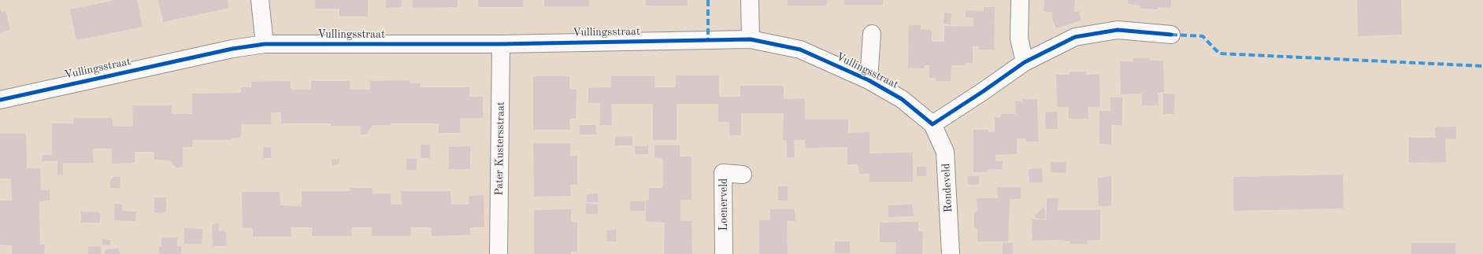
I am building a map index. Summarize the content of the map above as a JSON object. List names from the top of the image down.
{
  "streets": {
    "street": [
      "Vullingsstraat",
      "Pater Kustersstraat",
      "Rondeveld",
      "Loenerveld"
    ]
  },
  "crossings": [
    ["Vullingsstraat", "Pater Kustersstraat"],
    ["Vullingsstraat", "Rondeveld"]
  ]
}
